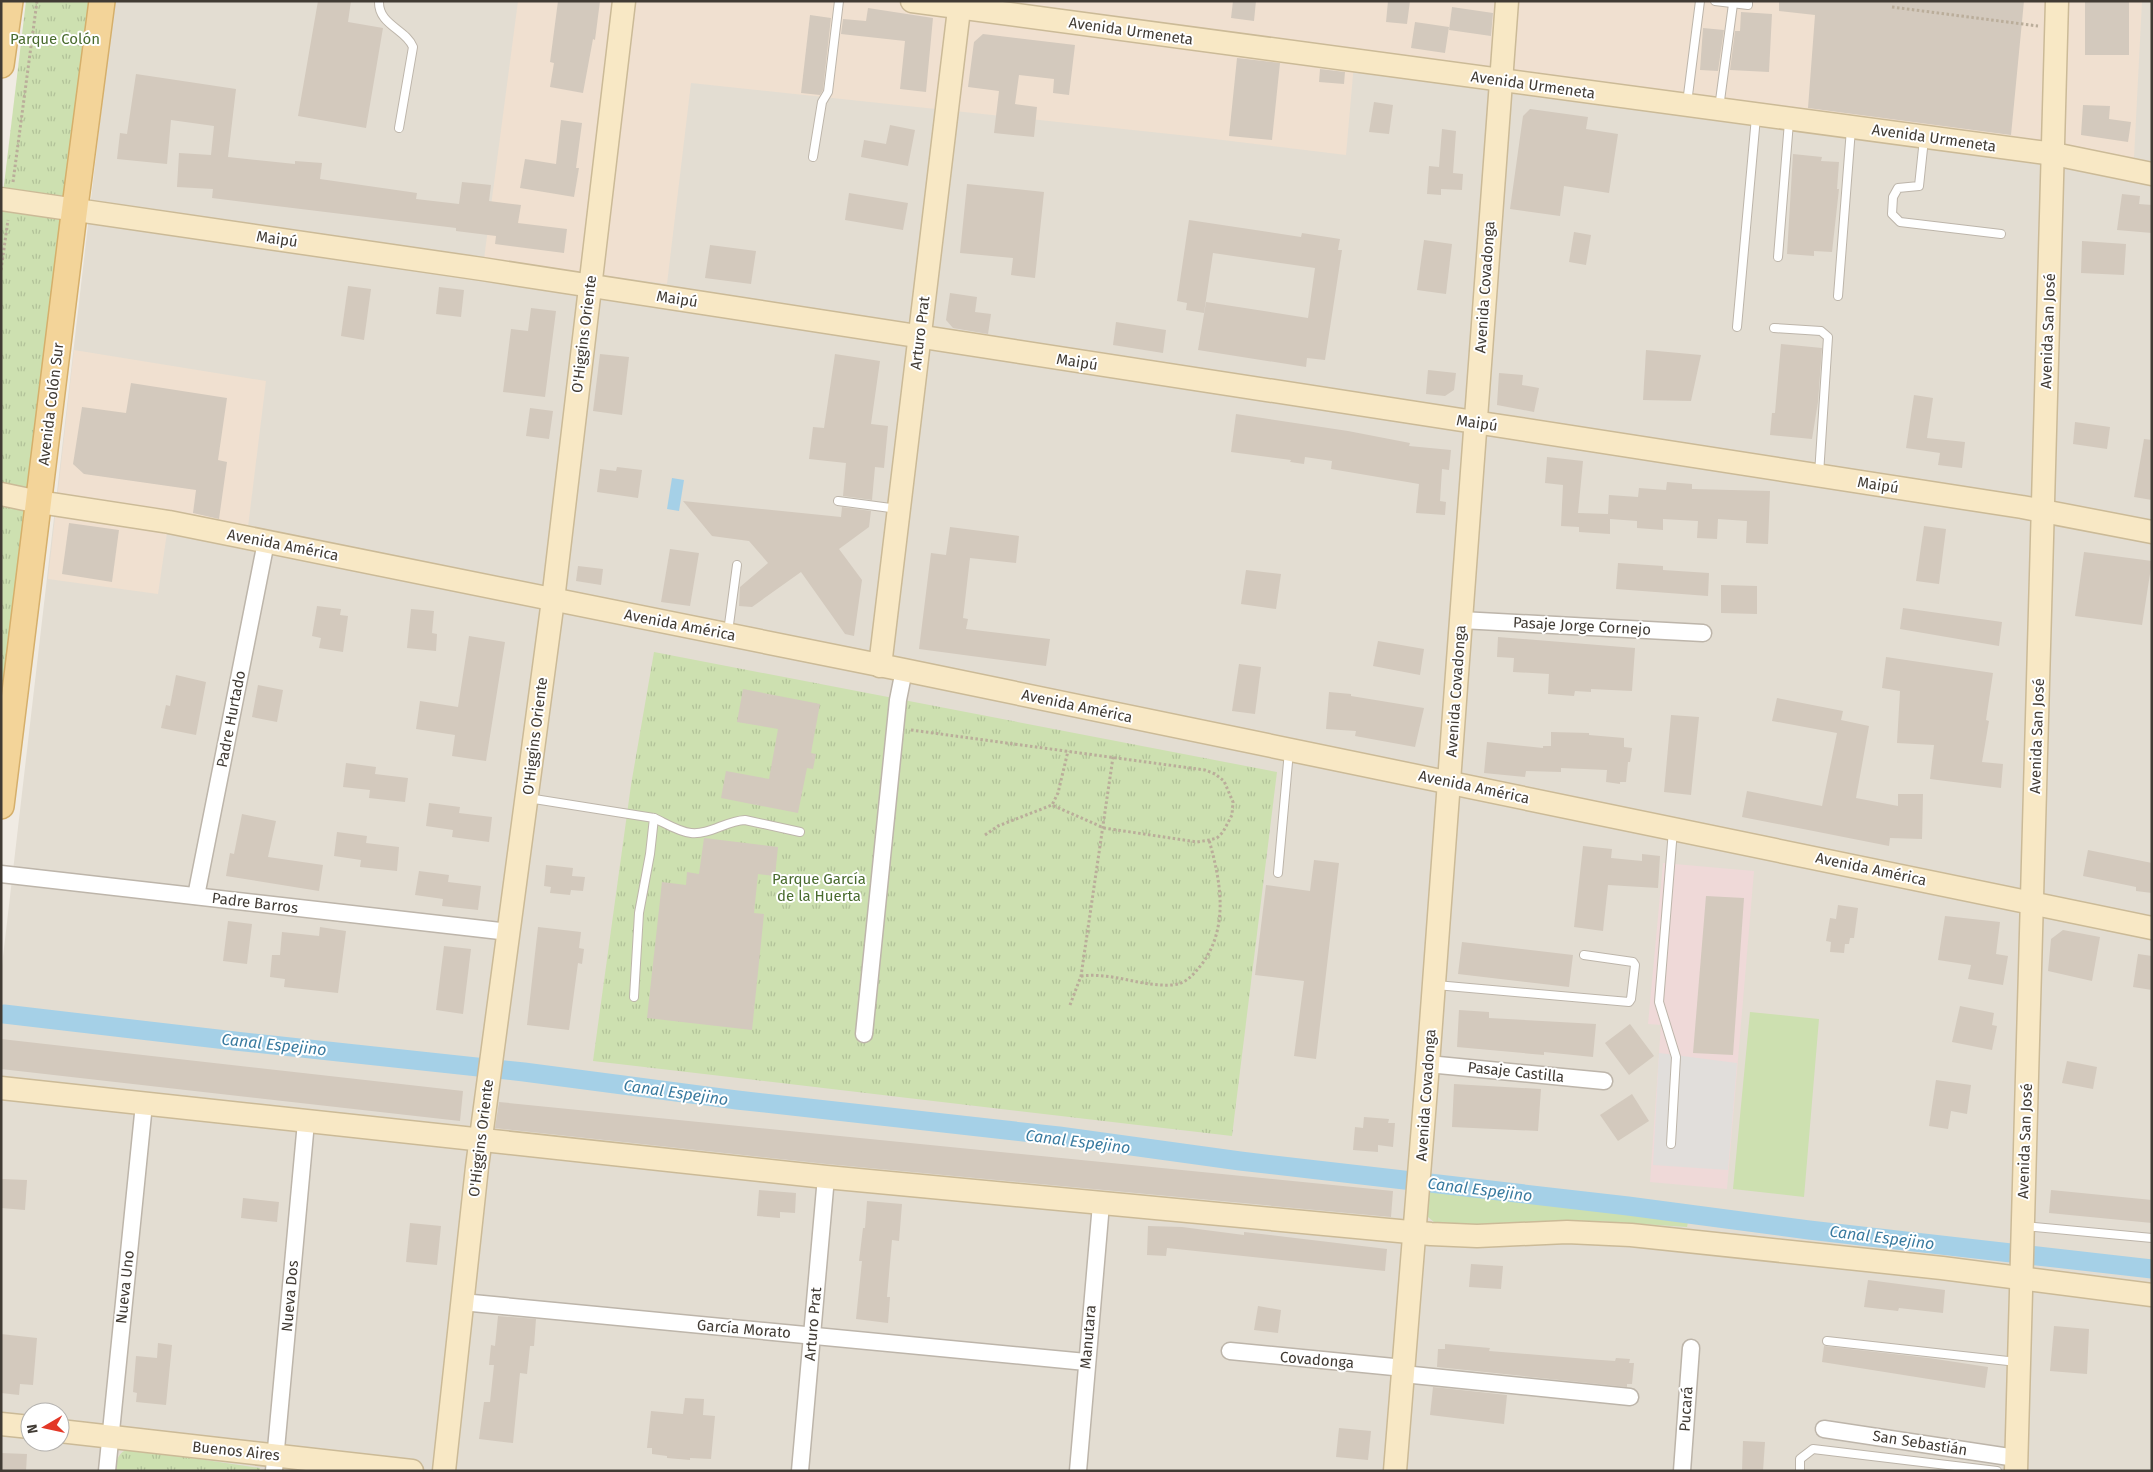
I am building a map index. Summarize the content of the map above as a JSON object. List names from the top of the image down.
{
  "streets": {
    "main road": ["Avenida Colón Sur"],
    "street": [
      "Avenida Urmeneta",
      "Maipú",
      "Avenida Covadonga",
      "Avenida San José",
      "Arturo Prat",
      "O'Higgins Oriente",
      "Avenida América",
      "Pasaje Jorge Cornejo",
      "Padre Hurtado",
      "Padre Barros",
      "Pasaje Castilla",
      "Nueva Uno",
      "Nueva Dos",
      "García Morato",
      "Manutara",
      "Covadonga",
      "Pucará",
      "San Sebastián",
      "Buenos Aires"
    ]
  },
  "crossings": [
    ["Avenida Urmeneta", "Avenida Covadonga"],
    ["Avenida Urmeneta", "Avenida San José"],
    ["Avenida Urmeneta", "Arturo Prat"],
    ["Maipú", "Avenida Covadonga"],
    ["Maipú", "Avenida San José"],
    ["Maipú", "Arturo Prat"],
    ["Maipú", "O'Higgins Oriente"],
    ["Maipú", "Avenida Colón Sur"],
    ["Avenida Covadonga", "Avenida América"],
    ["Avenida Covadonga", "Pasaje Jorge Cornejo"],
    ["Avenida Covadonga", "Pasaje Castilla"],
    ["Avenida Covadonga", "Covadonga"],
    ["Avenida San José", "Avenida América"],
    ["Avenida San José", "San Sebastián"],
    ["Arturo Prat", "Avenida América"],
    ["Arturo Prat", "García Morato"],
    ["O'Higgins Oriente", "Avenida América"],
    ["O'Higgins Oriente", "Padre Barros"],
    ["O'Higgins Oriente", "García Morato"],
    ["Avenida Colón Sur", "Avenida América"],
    ["Avenida América", "Padre Hurtado"],
    ["Padre Hurtado", "Padre Barros"],
    ["Nueva Uno", "Buenos Aires"],
    ["Nueva Dos", "Buenos Aires"],
    ["García Morato", "Manutara"]
  ],
  "water": ["Canal Espejino"],
  "parks": ["Parque Colón", "Parque García de la Huerta"],
  "north": "left"
}
